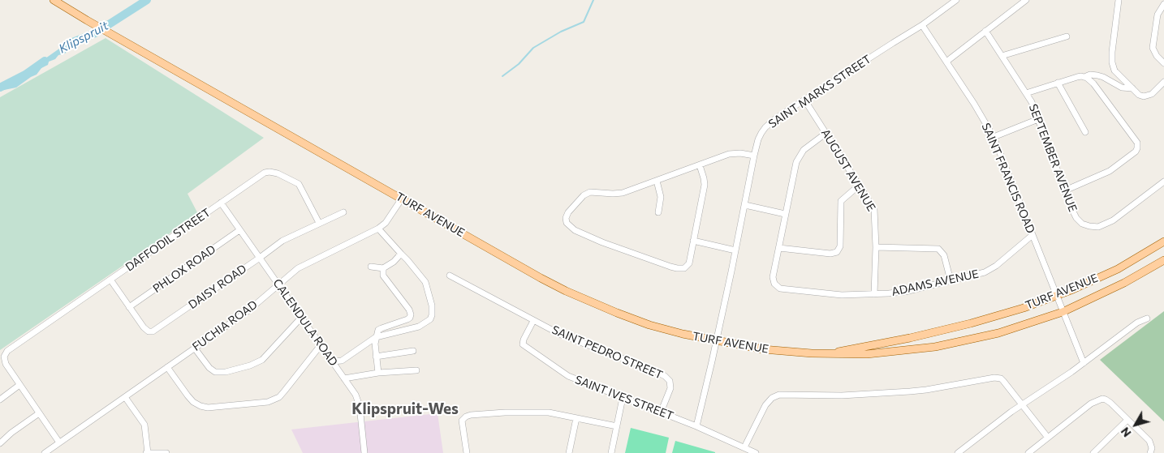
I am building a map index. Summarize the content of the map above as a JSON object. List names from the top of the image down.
{
  "streets": {
    "main road": ["TURF AVENUE"],
    "street": [
      "SAINT MARKS STREET",
      "SEPTEMBER AVENUE",
      "AUGUST AVENUE",
      "SAINT FRANCIS ROAD",
      "DAFFODIL STREET",
      "PHLOX ROAD",
      "ADAMS AVENUE",
      "DAISY ROAD",
      "CALENDULA ROAD",
      "FUCHIA ROAD",
      "SAINT PEDRO STREET",
      "SAINT IVES STREET"
    ]
  },
  "crossings": [
    ["SAINT MARKS STREET", "AUGUST AVENUE"],
    ["SAINT MARKS STREET", "SAINT FRANCIS ROAD"],
    ["SAINT MARKS STREET", "TURF AVENUE"],
    ["SAINT MARKS STREET", "SAINT IVES STREET"],
    ["AUGUST AVENUE", "ADAMS AVENUE"],
    ["SAINT FRANCIS ROAD", "TURF AVENUE"],
    ["SAINT FRANCIS ROAD", "ADAMS AVENUE"],
    ["TURF AVENUE", "FUCHIA ROAD"],
    ["DAFFODIL STREET", "DAISY ROAD"],
    ["DAFFODIL STREET", "CALENDULA ROAD"],
    ["PHLOX ROAD", "DAISY ROAD"],
    ["PHLOX ROAD", "CALENDULA ROAD"],
    ["DAISY ROAD", "CALENDULA ROAD"],
    ["CALENDULA ROAD", "FUCHIA ROAD"],
    ["SAINT PEDRO STREET", "SAINT IVES STREET"]
  ],
  "districts": ["Klipspruit-Wes"],
  "water": ["Klipspruit"],
  "north": "bottom left"
}
